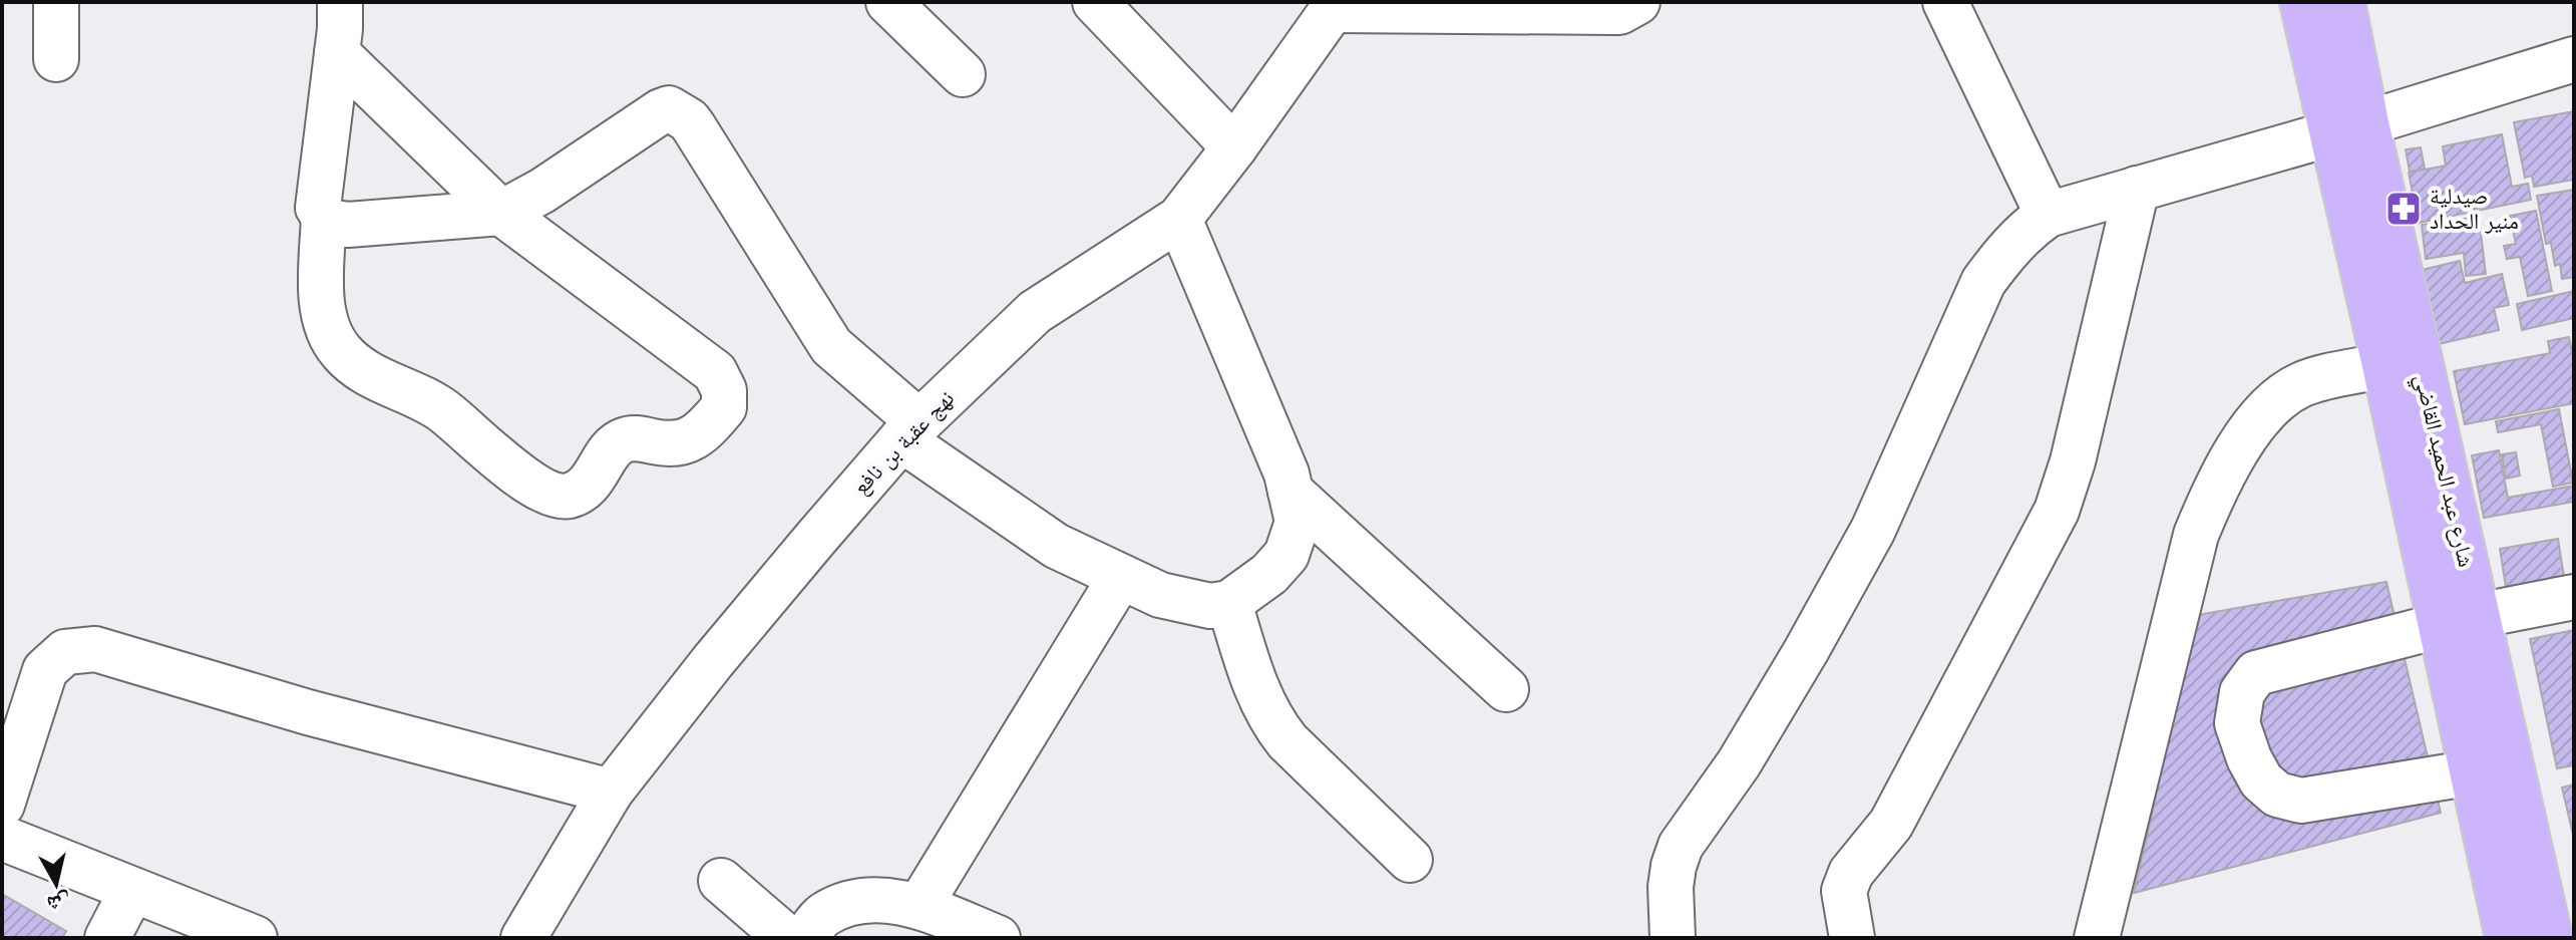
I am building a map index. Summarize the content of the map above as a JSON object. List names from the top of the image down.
{
  "streets": {
    "main road": ["شارع عبد الحميد القاضي"],
    "street": ["نهج عقبة بن نافع"]
  },
  "places": {
    "pharmacy": ["صيدلية منير الحداد"]
  },
  "north": "bottom"
}
